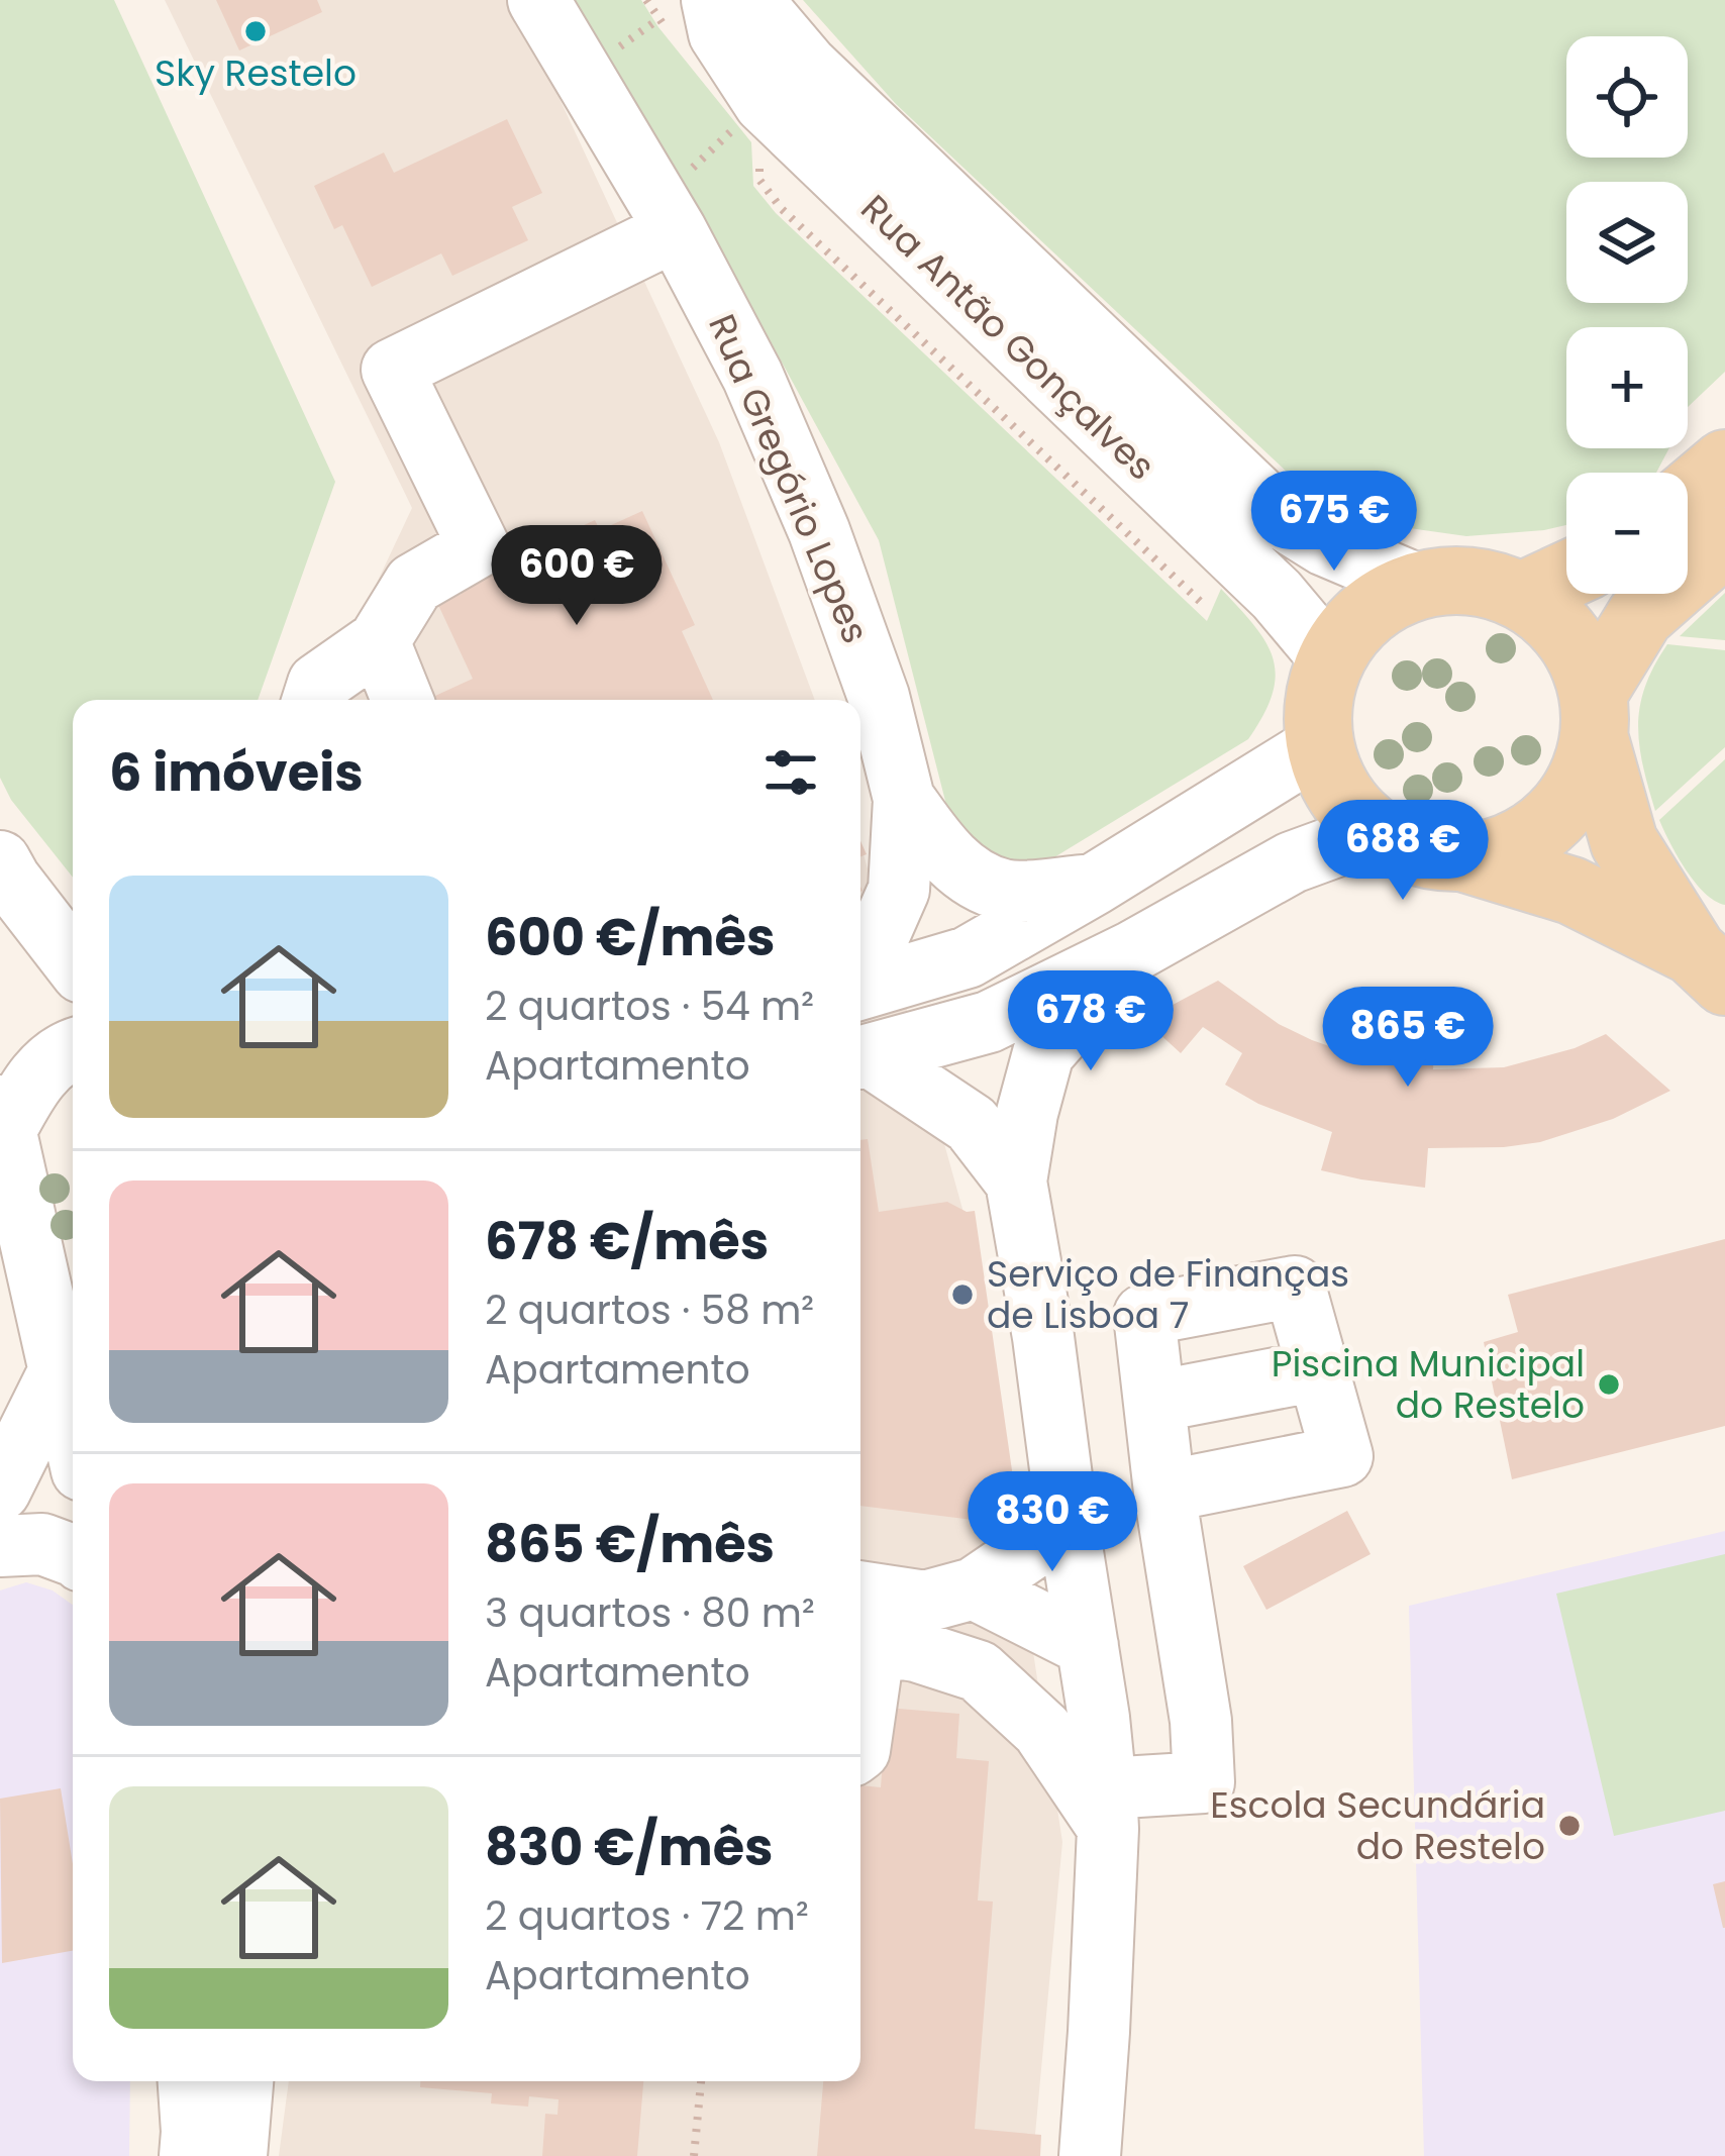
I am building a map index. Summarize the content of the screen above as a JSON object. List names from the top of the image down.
{
  "streets": {
    "street": ["Rua Antão Gonçalves", "Rua Gregório Lopes"]
  },
  "places": [
    "Sky Restelo",
    "Serviço de Finanças de Lisboa 7",
    "Piscina Municipal do Restelo",
    "Escola Secundária do Restelo"
  ],
  "page": {
    "map_buttons": ["+", "−"],
    "price": [
      "675 €",
      "600 €",
      "688 €",
      "678 €",
      "865 €",
      "830 €"
    ],
    "heading": "6 imóveis",
    "list": [
      {
        "name": "600 €/mês",
        "note": "2 quartos · 54 m² · Apartamento"
      },
      {
        "name": "678 €/mês",
        "note": "2 quartos · 58 m² · Apartamento"
      },
      {
        "name": "865 €/mês",
        "note": "3 quartos · 80 m² · Apartamento"
      },
      {
        "name": "830 €/mês",
        "note": "2 quartos · 72 m² · Apartamento"
      }
    ]
  }
}
